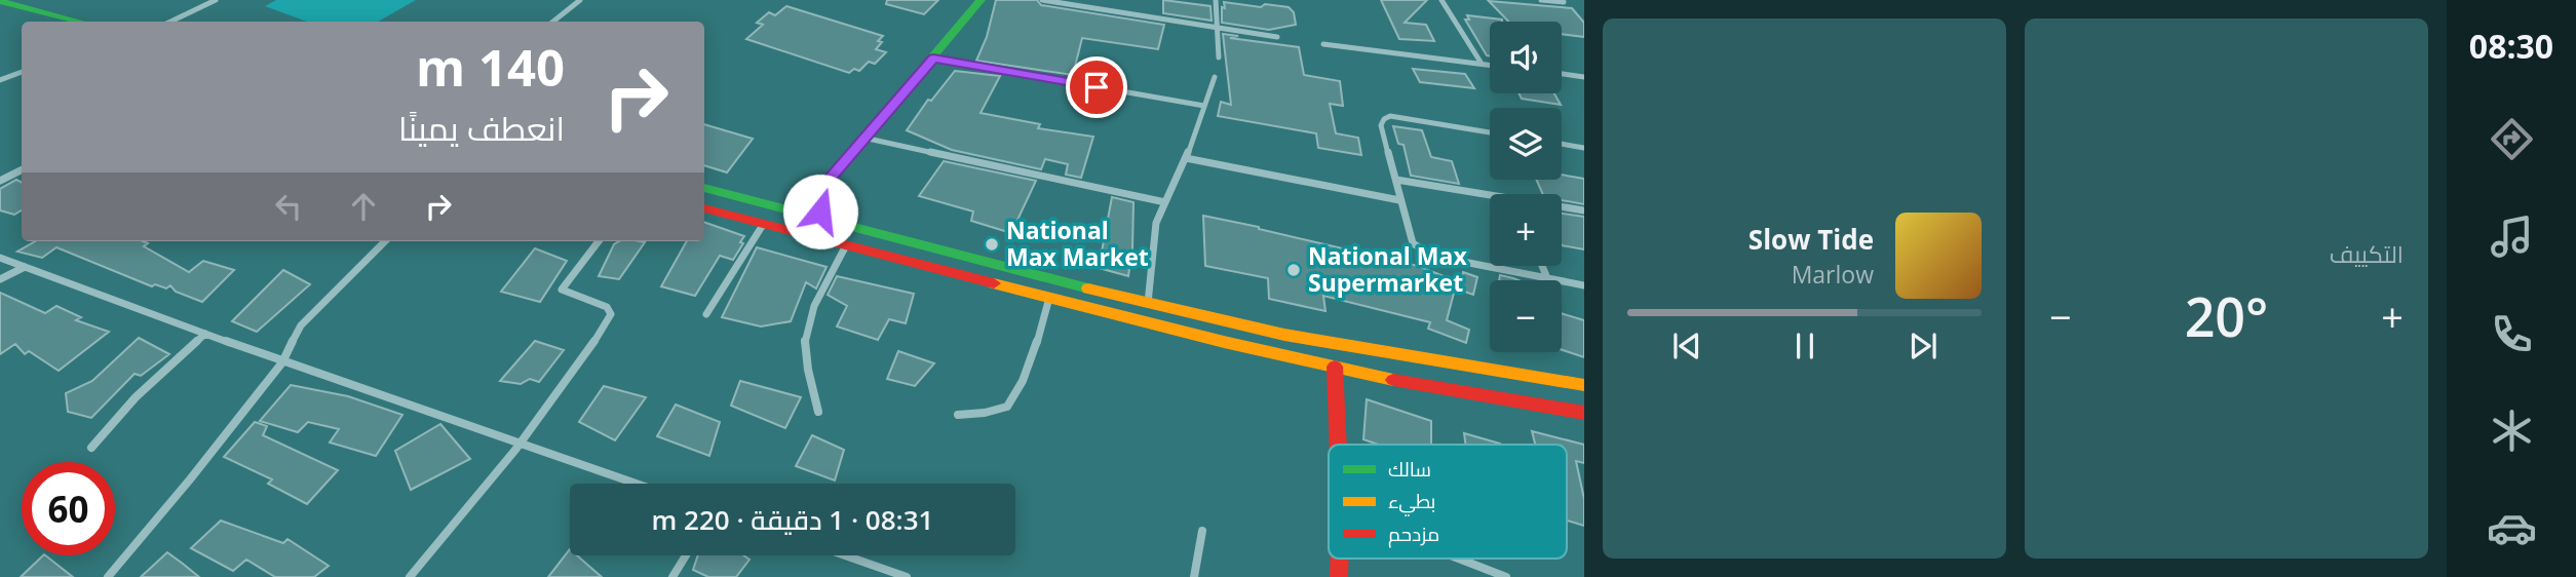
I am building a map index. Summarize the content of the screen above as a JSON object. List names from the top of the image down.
{
  "places": ["National Max Market", "National Max Supermarket"],
  "legend": ["سالك", "بطيء", "مزدحم"],
  "page": {
    "tabs": "08:30",
    "tile": "التكييف",
    "map_buttons": ["+", "−"],
    "turn": ["140 m", "انعطف يمينًا"],
    "song": ["Slow Tide", "Marlow"],
    "heat": ["−", "20°", "+"],
    "limit": "60",
    "trip": "08:31 · 1 دقيقة · 220 m"
  }
}
